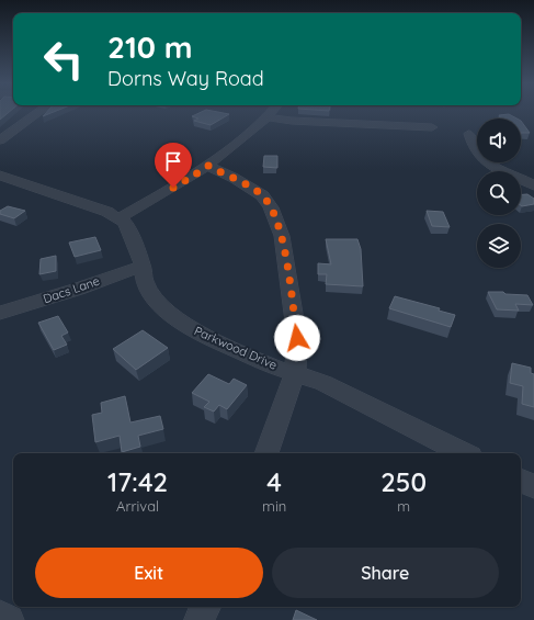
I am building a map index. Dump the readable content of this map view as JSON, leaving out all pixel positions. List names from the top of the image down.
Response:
{
  "streets": {
    "street": ["Dacs Lane", "Parkwood Drive"]
  },
  "crossings": [
    ["Dacs Lane", "Parkwood Drive"]
  ],
  "page": {
    "turn": ["210 m", "Dorns Way Road"],
    "eta": [
      "17:42",
      "Arrival",
      "4",
      "min",
      "250",
      "m"
    ],
    "buttons": ["Exit", "Share"]
  }
}
